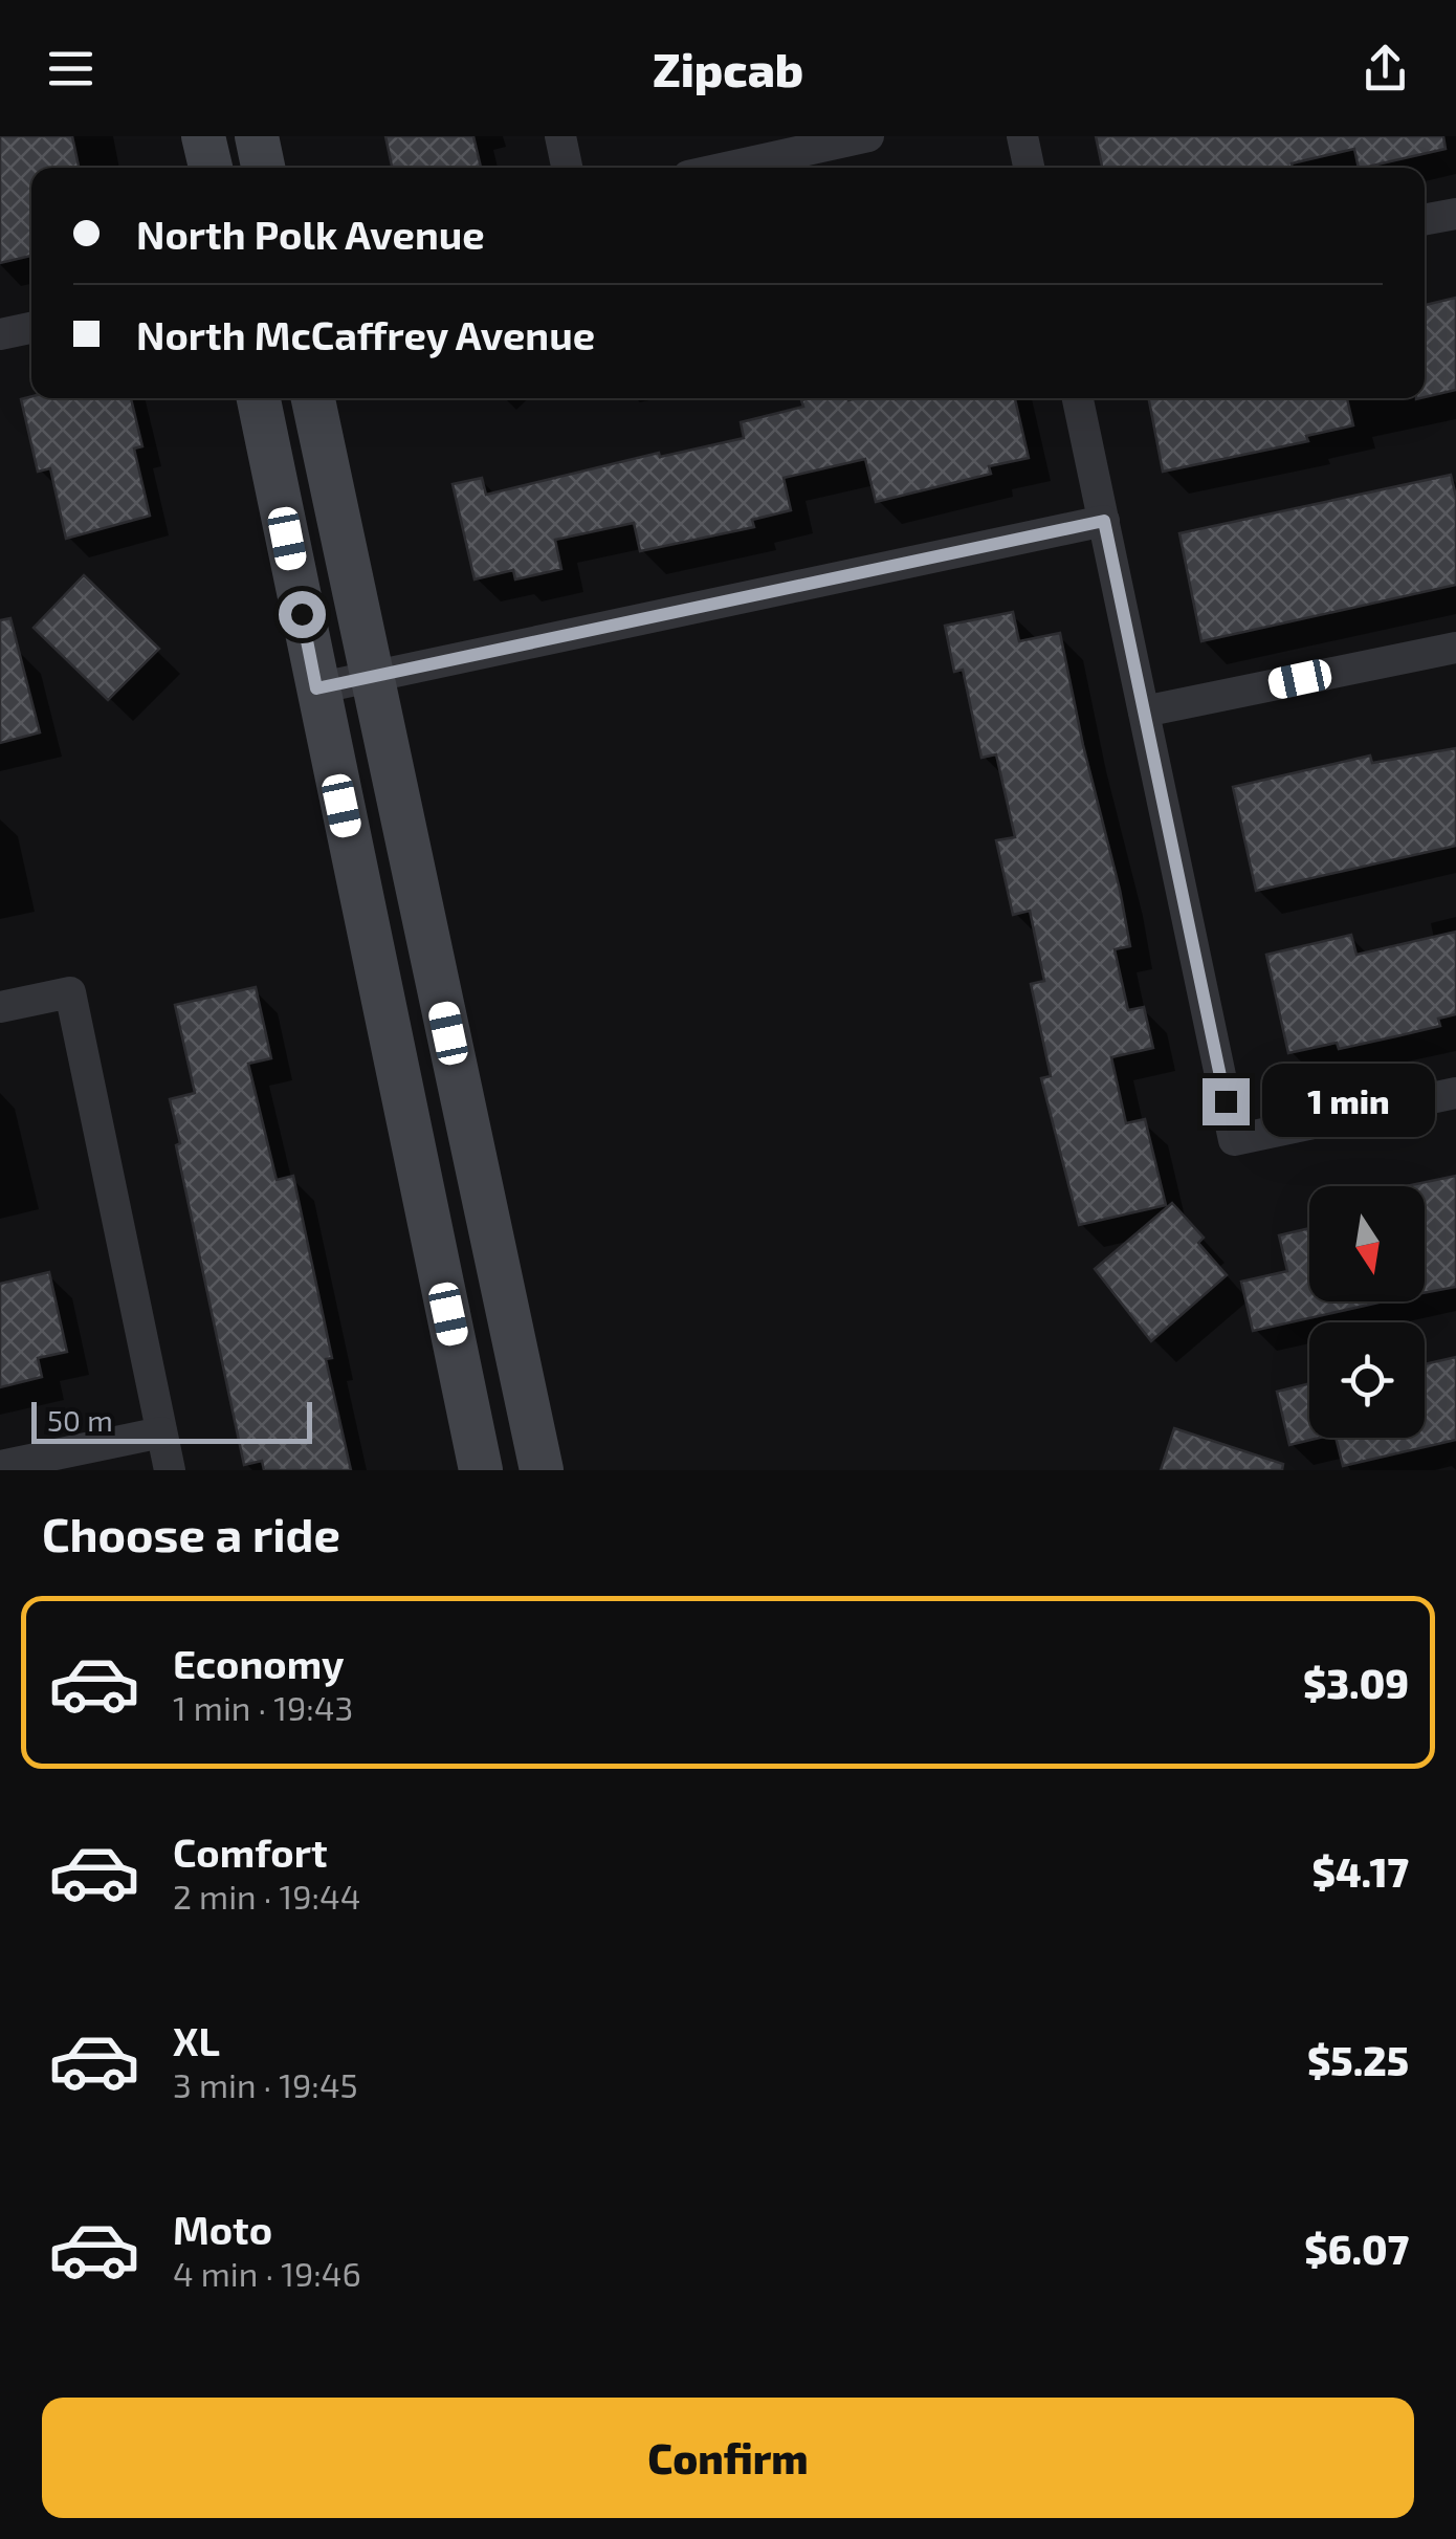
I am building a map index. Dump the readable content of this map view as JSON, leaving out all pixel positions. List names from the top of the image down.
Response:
{
  "scale_bar": "50 m",
  "north": "bottom",
  "page": {
    "header": "Zipcab",
    "banner": ["North Polk Avenue", "North McCaffrey Avenue"],
    "bubble": "1 min",
    "scale": "50 m",
    "heading": "Choose a ride",
    "list": [
      {
        "name": "Economy",
        "note": "1 min · 19:43",
        "value": "$3.09"
      },
      {
        "name": "Comfort",
        "note": "2 min · 19:44",
        "value": "$4.17"
      },
      {
        "name": "XL",
        "note": "3 min · 19:45",
        "value": "$5.25"
      },
      {
        "name": "Moto",
        "note": "4 min · 19:46",
        "value": "$6.07"
      }
    ],
    "buttons": "Confirm"
  }
}
